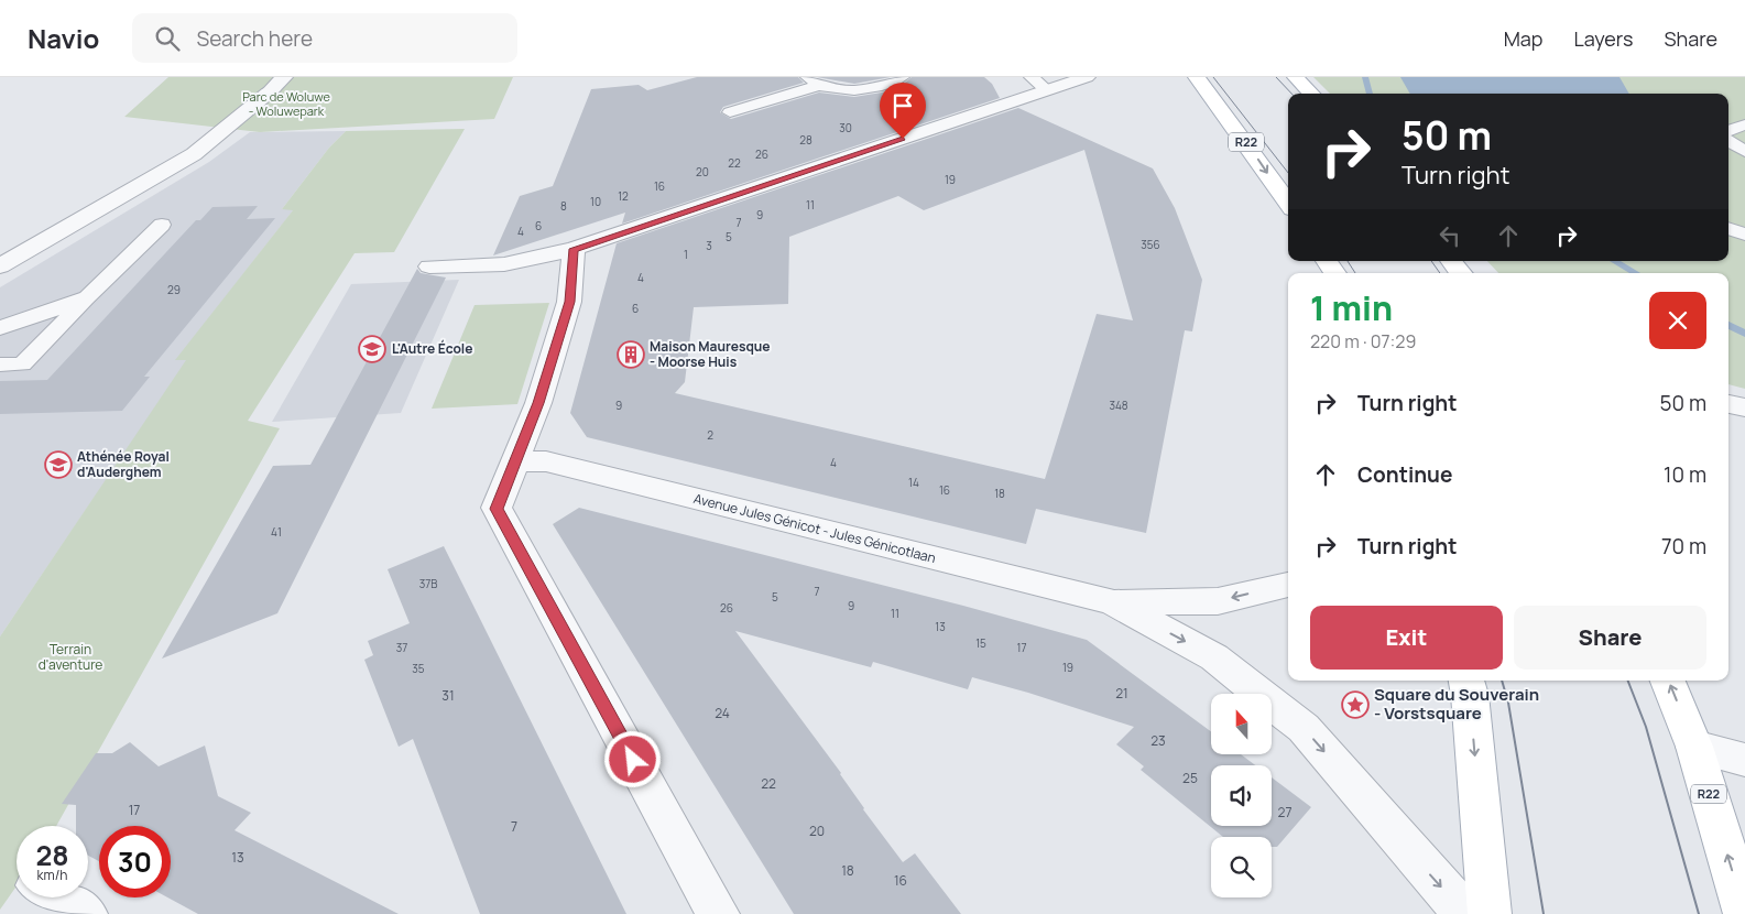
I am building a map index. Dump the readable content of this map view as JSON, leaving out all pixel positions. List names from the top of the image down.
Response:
{
  "streets": {
    "main road": ["R22"],
    "street": ["Avenue Jules Génicot - Jules Génicotlaan"]
  },
  "parks": ["Parc de Woluwe - Woluwepark", "Terrain d'aventure"],
  "places": {
    "school or university": ["L'Autre École", "Athénée Royal d'Auderghem"],
    "building": ["Maison Mauresque - Moorse Huis"],
    "place": ["Square du Souverain - Vorstsquare"]
  },
  "house_numbers": [
    "30",
    "28",
    "26",
    "22",
    "20",
    "19",
    "16",
    "12",
    "10",
    "11",
    "8",
    "9",
    "7",
    "6",
    "4",
    "5",
    "356",
    "3",
    "1",
    "4",
    "29",
    "6",
    "9",
    "348",
    "2",
    "4",
    "14",
    "16",
    "18",
    "41",
    "37B",
    "7",
    "5",
    "9",
    "26",
    "11",
    "13",
    "15",
    "37",
    "17",
    "19",
    "35",
    "21",
    "31",
    "24",
    "23",
    "25",
    "22",
    "17",
    "27",
    "7",
    "20",
    "13",
    "18",
    "16"
  ],
  "north": "top",
  "page": {
    "header": "Navio",
    "search": "Search here",
    "nav": ["Map", "Layers", "Share"],
    "turn": ["50 m", "Turn right"],
    "heading": ["1 min", "220 m · 07:29"],
    "list": [
      {
        "name": "Turn right",
        "value": "50 m"
      },
      {
        "name": "Continue",
        "value": "10 m"
      },
      {
        "name": "Turn right",
        "value": "70 m"
      }
    ],
    "buttons": ["Exit", "Share"],
    "speed": "28 km/h",
    "limit": "30"
  }
}
